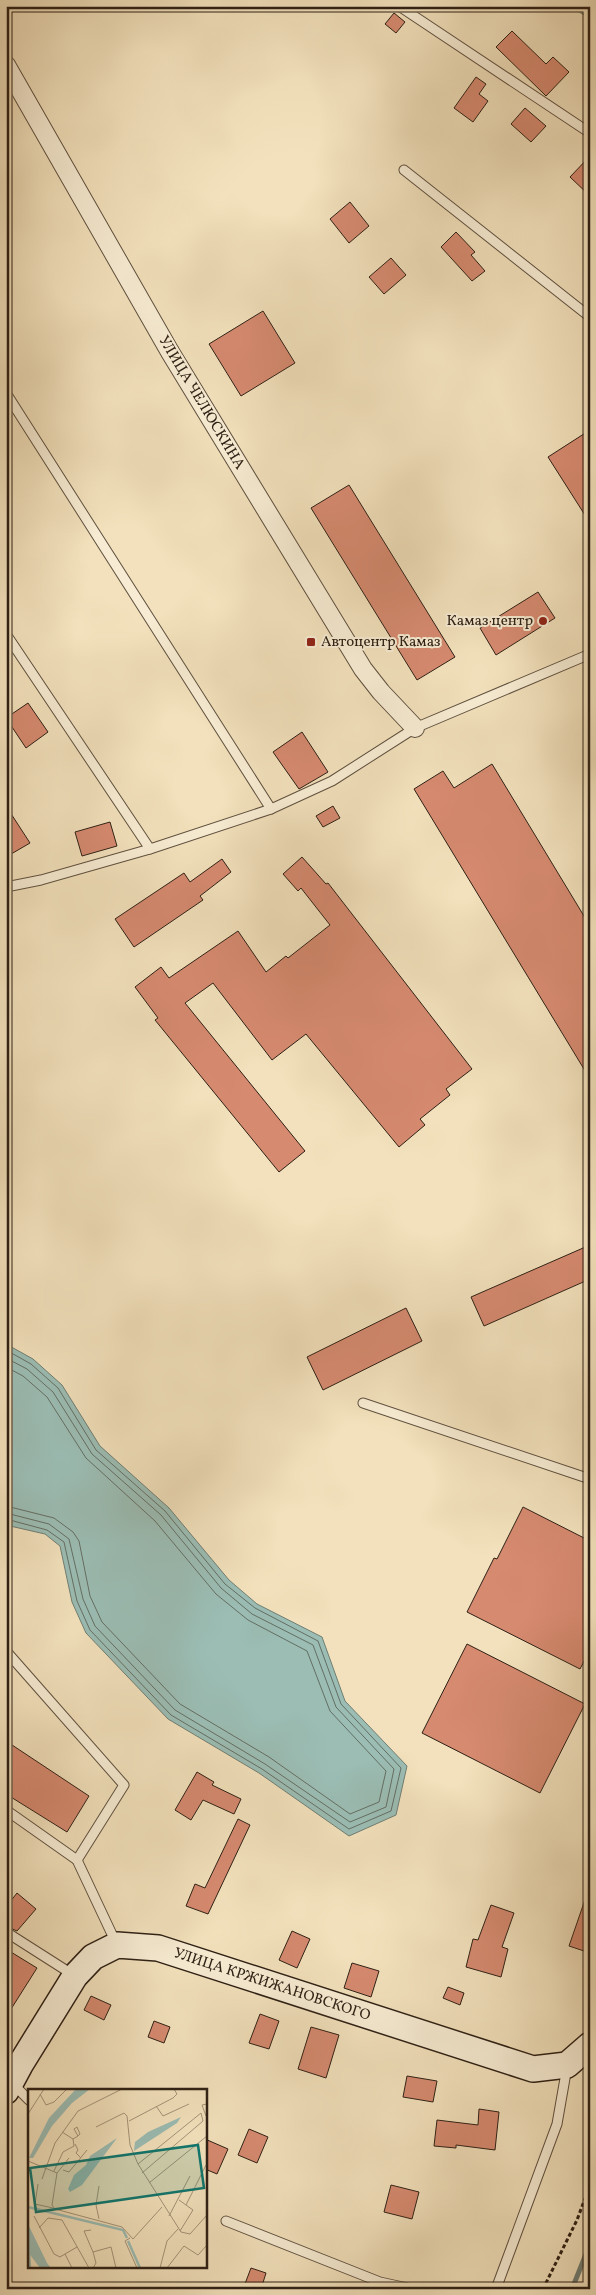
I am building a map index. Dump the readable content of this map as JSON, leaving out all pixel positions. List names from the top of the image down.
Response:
{
  "streets": {
    "street": ["УЛИЦА ЧЕЛЮСКИНА", "УЛИЦА КРЖИЖАНОВСКОГО"]
  },
  "places": {
    "other": ["Камаз центр"],
    "transit": ["Автоцентр Камаз"]
  }
}
